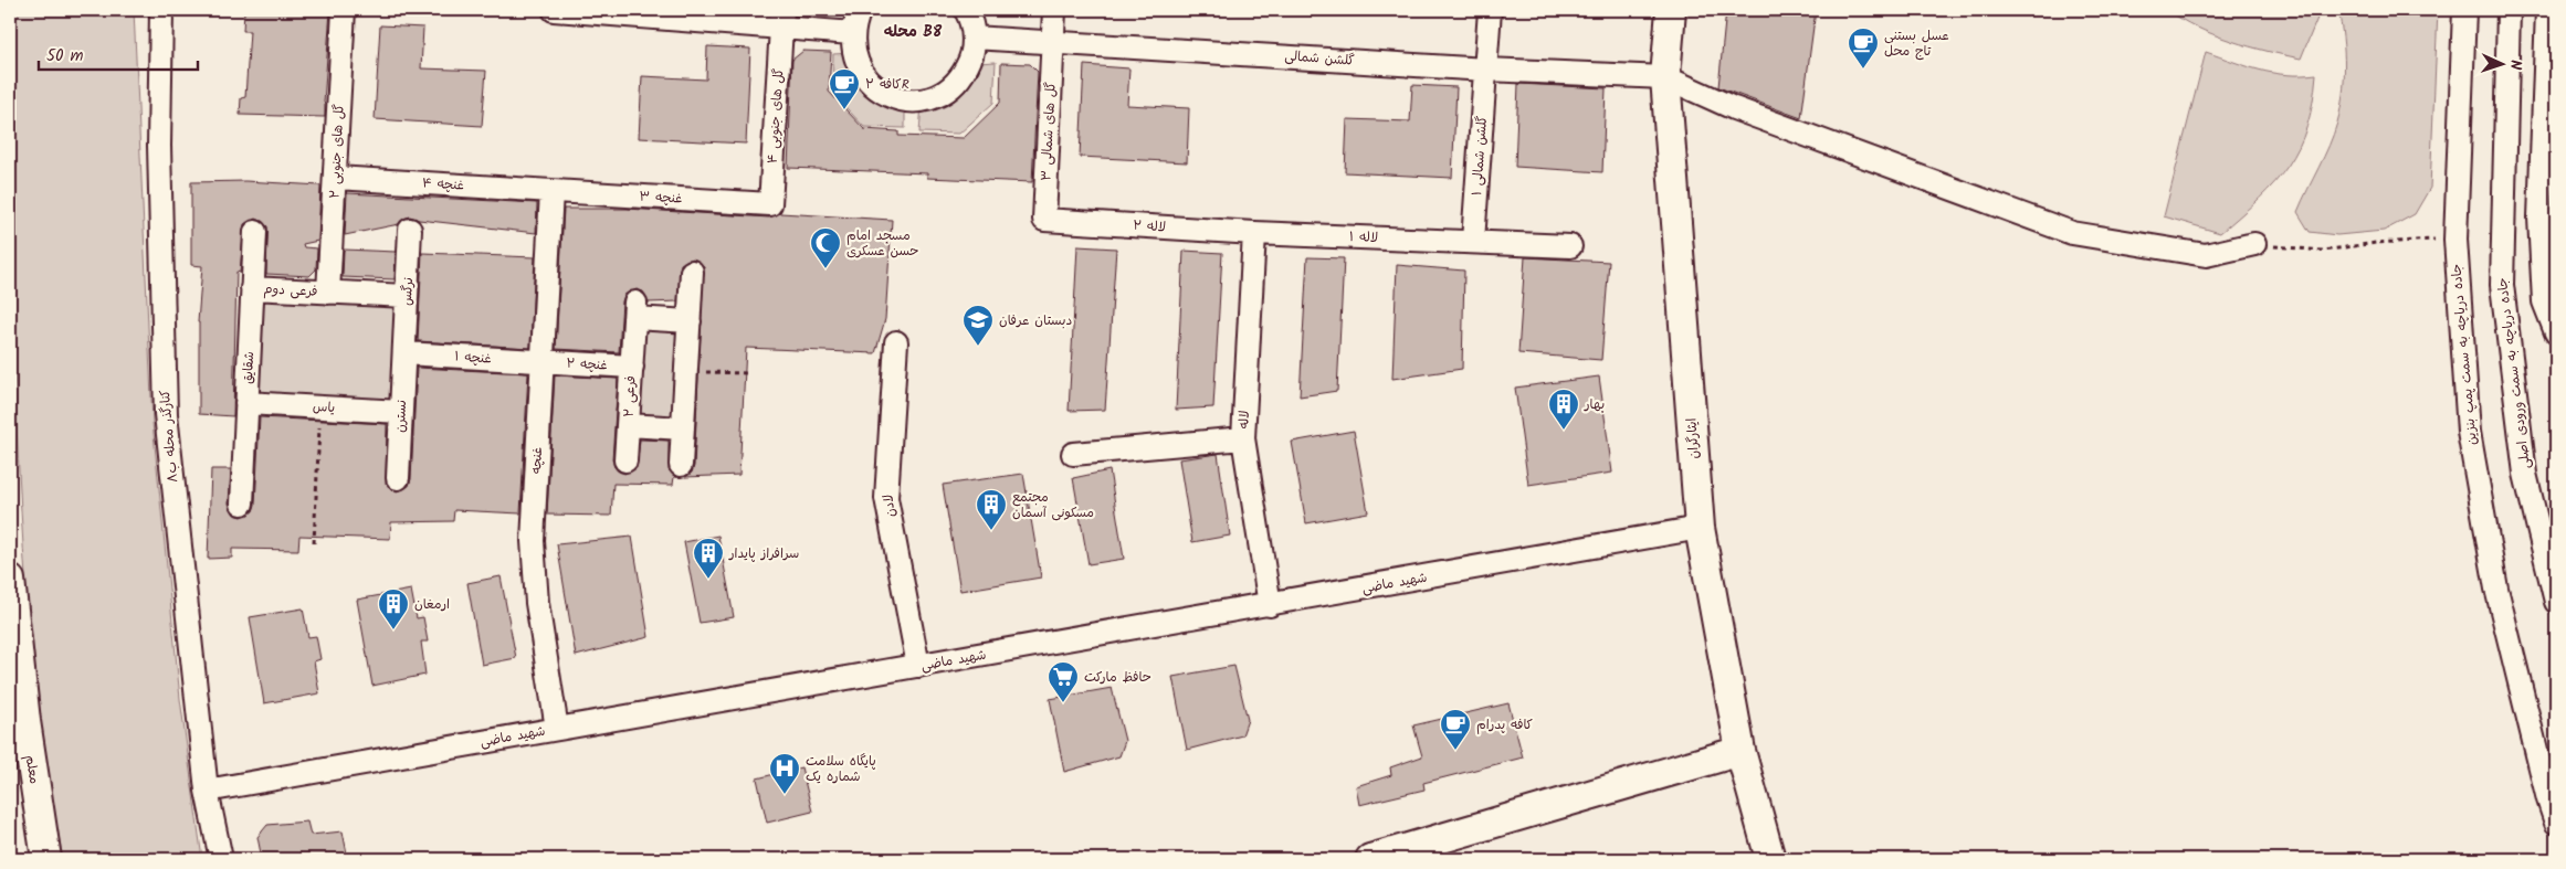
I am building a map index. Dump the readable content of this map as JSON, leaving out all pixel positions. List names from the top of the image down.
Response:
{
  "streets": {
    "main road": ["ایثارگران", "معلم"],
    "street": [
      "گلشن شمالی",
      "گل های جنوبی ۴",
      "گل های شمالی ۳",
      "گل های جنوبی ۲",
      "گلشن شمالی ۱",
      "غنچه ۴",
      "غنچه ۳",
      "لاله ۲",
      "لاله ۱",
      "فرعی دوم",
      "نرگس",
      "جاده دریاچه به سمت پمپ بنزین",
      "غنچه ۱",
      "غنچه ۲",
      "شقایق",
      "جاده دریاچه به سمت ورودی اصلی",
      "فرعی ۲",
      "یاس",
      "نسترن",
      "لاله",
      "کنارگذر محله ب۸",
      "غنچه",
      "لادن",
      "شهید ماضی"
    ]
  },
  "crossings": [
    ["گلشن شمالی", "گل های شمالی ۳"],
    ["گلشن شمالی", "گلشن شمالی ۱"],
    ["گلشن شمالی", "ایثارگران"],
    ["گل های جنوبی ۴", "غنچه ۳"],
    ["گل های شمالی ۳", "لاله ۲"],
    ["گل های جنوبی ۲", "غنچه ۴"],
    ["گل های جنوبی ۲", "فرعی دوم"],
    ["گلشن شمالی ۱", "لاله ۱"],
    ["غنچه ۴", "غنچه ۳"],
    ["غنچه ۴", "غنچه"],
    ["غنچه ۳", "غنچه"],
    ["لاله ۲", "لاله ۱"],
    ["لاله ۲", "لاله"],
    ["لاله ۱", "لاله"],
    ["فرعی دوم", "نرگس"],
    ["فرعی دوم", "شقایق"],
    ["نرگس", "غنچه ۱"],
    ["نرگس", "نسترن"],
    ["غنچه ۱", "غنچه ۲"],
    ["غنچه ۱", "نسترن"],
    ["غنچه ۱", "غنچه"],
    ["غنچه ۲", "فرعی ۲"],
    ["غنچه ۲", "غنچه"],
    ["شقایق", "یاس"],
    ["یاس", "نسترن"],
    ["لاله", "شهید ماضی"],
    ["کنارگذر محله ب۸", "شهید ماضی"],
    ["ایثارگران", "شهید ماضی"],
    ["غنچه", "شهید ماضی"],
    ["لادن", "شهید ماضی"]
  ],
  "districts": ["محله B8"],
  "places": {
    "cafe": ["عسل بستنی تاج محل", "کافه ۲R", "کافه پدرام"],
    "mosque": ["مسجد امام حسن عسکری"],
    "school or university": ["دبستان عرفان"],
    "building": [
      "بهار",
      "مجتمع مسکونی آسمان",
      "سرافراز پایدار",
      "ارمغان"
    ],
    "supermarket": ["حافظ مارکت"],
    "hospital": ["پایگاه سلامت شماره یک"]
  },
  "scale_bar": "50 m",
  "north": "right"
}
